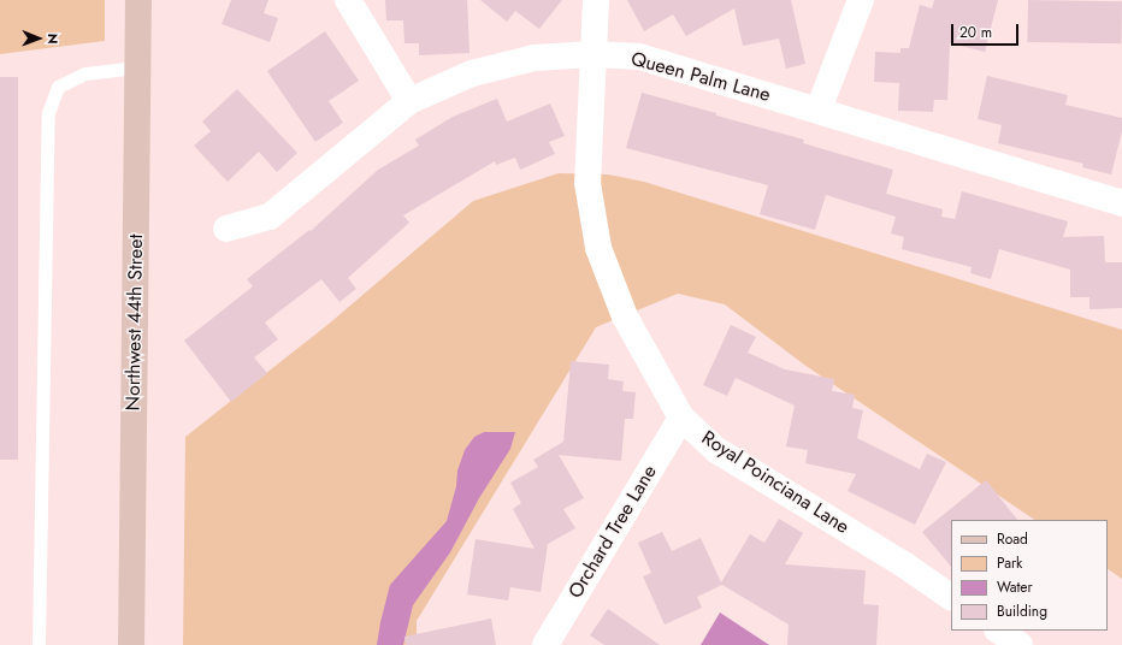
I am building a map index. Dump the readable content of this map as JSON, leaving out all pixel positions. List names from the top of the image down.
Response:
{
  "streets": {
    "street": [
      "Queen Palm Lane",
      "Northwest 44th Street",
      "Royal Poinciana Lane",
      "Orchard Tree Lane"
    ]
  },
  "crossings": [
    ["Queen Palm Lane", "Royal Poinciana Lane"],
    ["Royal Poinciana Lane", "Orchard Tree Lane"]
  ],
  "legend": [
    "Road",
    "Park",
    "Water",
    "Building"
  ],
  "scale_bar": "20 m",
  "north": "right"
}
